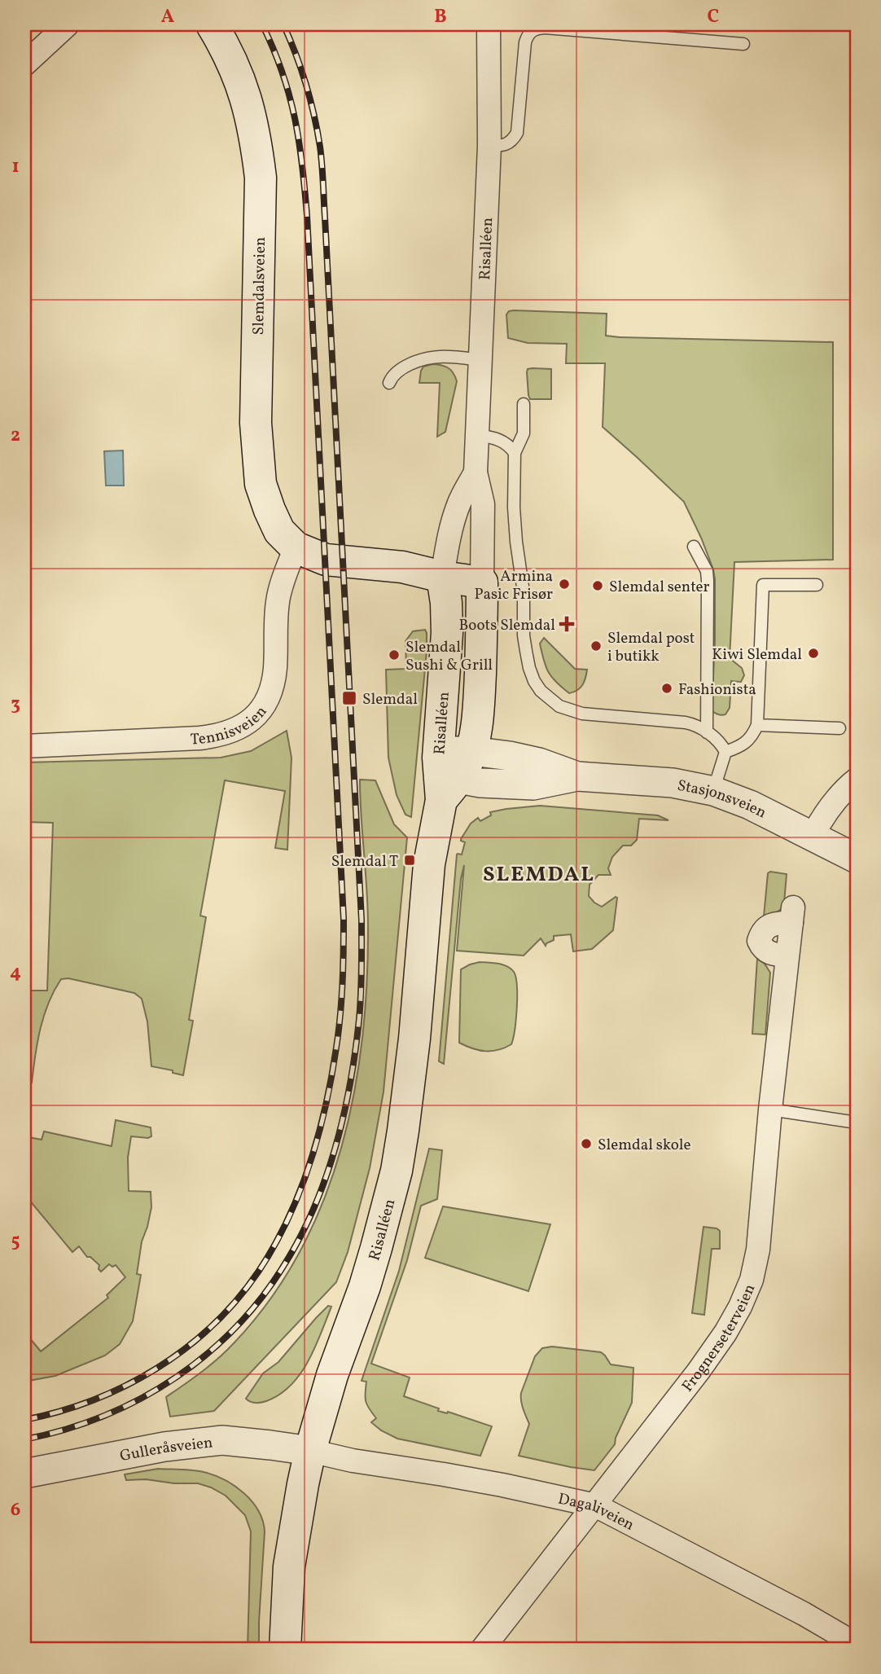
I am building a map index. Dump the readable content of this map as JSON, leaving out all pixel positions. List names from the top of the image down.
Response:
{
  "streets": {
    "main road": ["Risalléen", "Slemdalsveien"],
    "street": [
      "Tennisveien",
      "Stasjonsveien",
      "Frognerseterveien",
      "Gulleråsveien",
      "Dagaliveien"
    ]
  },
  "crossings": [
    ["Risalléen", "Stasjonsveien"],
    ["Risalléen", "Gulleråsveien"],
    ["Risalléen", "Dagaliveien"],
    ["Slemdalsveien", "Tennisveien"],
    ["Frognerseterveien", "Dagaliveien"],
    ["Gulleråsveien", "Dagaliveien"]
  ],
  "districts": ["SLEMDAL"],
  "places": {
    "other": [
      "Armina Pasic Frisør",
      "Slemdal senter",
      "Slemdal post i butikk",
      "Kiwi Slemdal",
      "Slemdal Sushi & Grill",
      "Fashionista",
      "Slemdal skole"
    ],
    "health": ["Boots Slemdal"],
    "transit": ["Slemdal", "Slemdal T"]
  },
  "grid": {
    "columns": ["A", "B", "C"],
    "rows": [
      "1",
      "2",
      "3",
      "4",
      "5",
      "6"
    ]
  }
}
